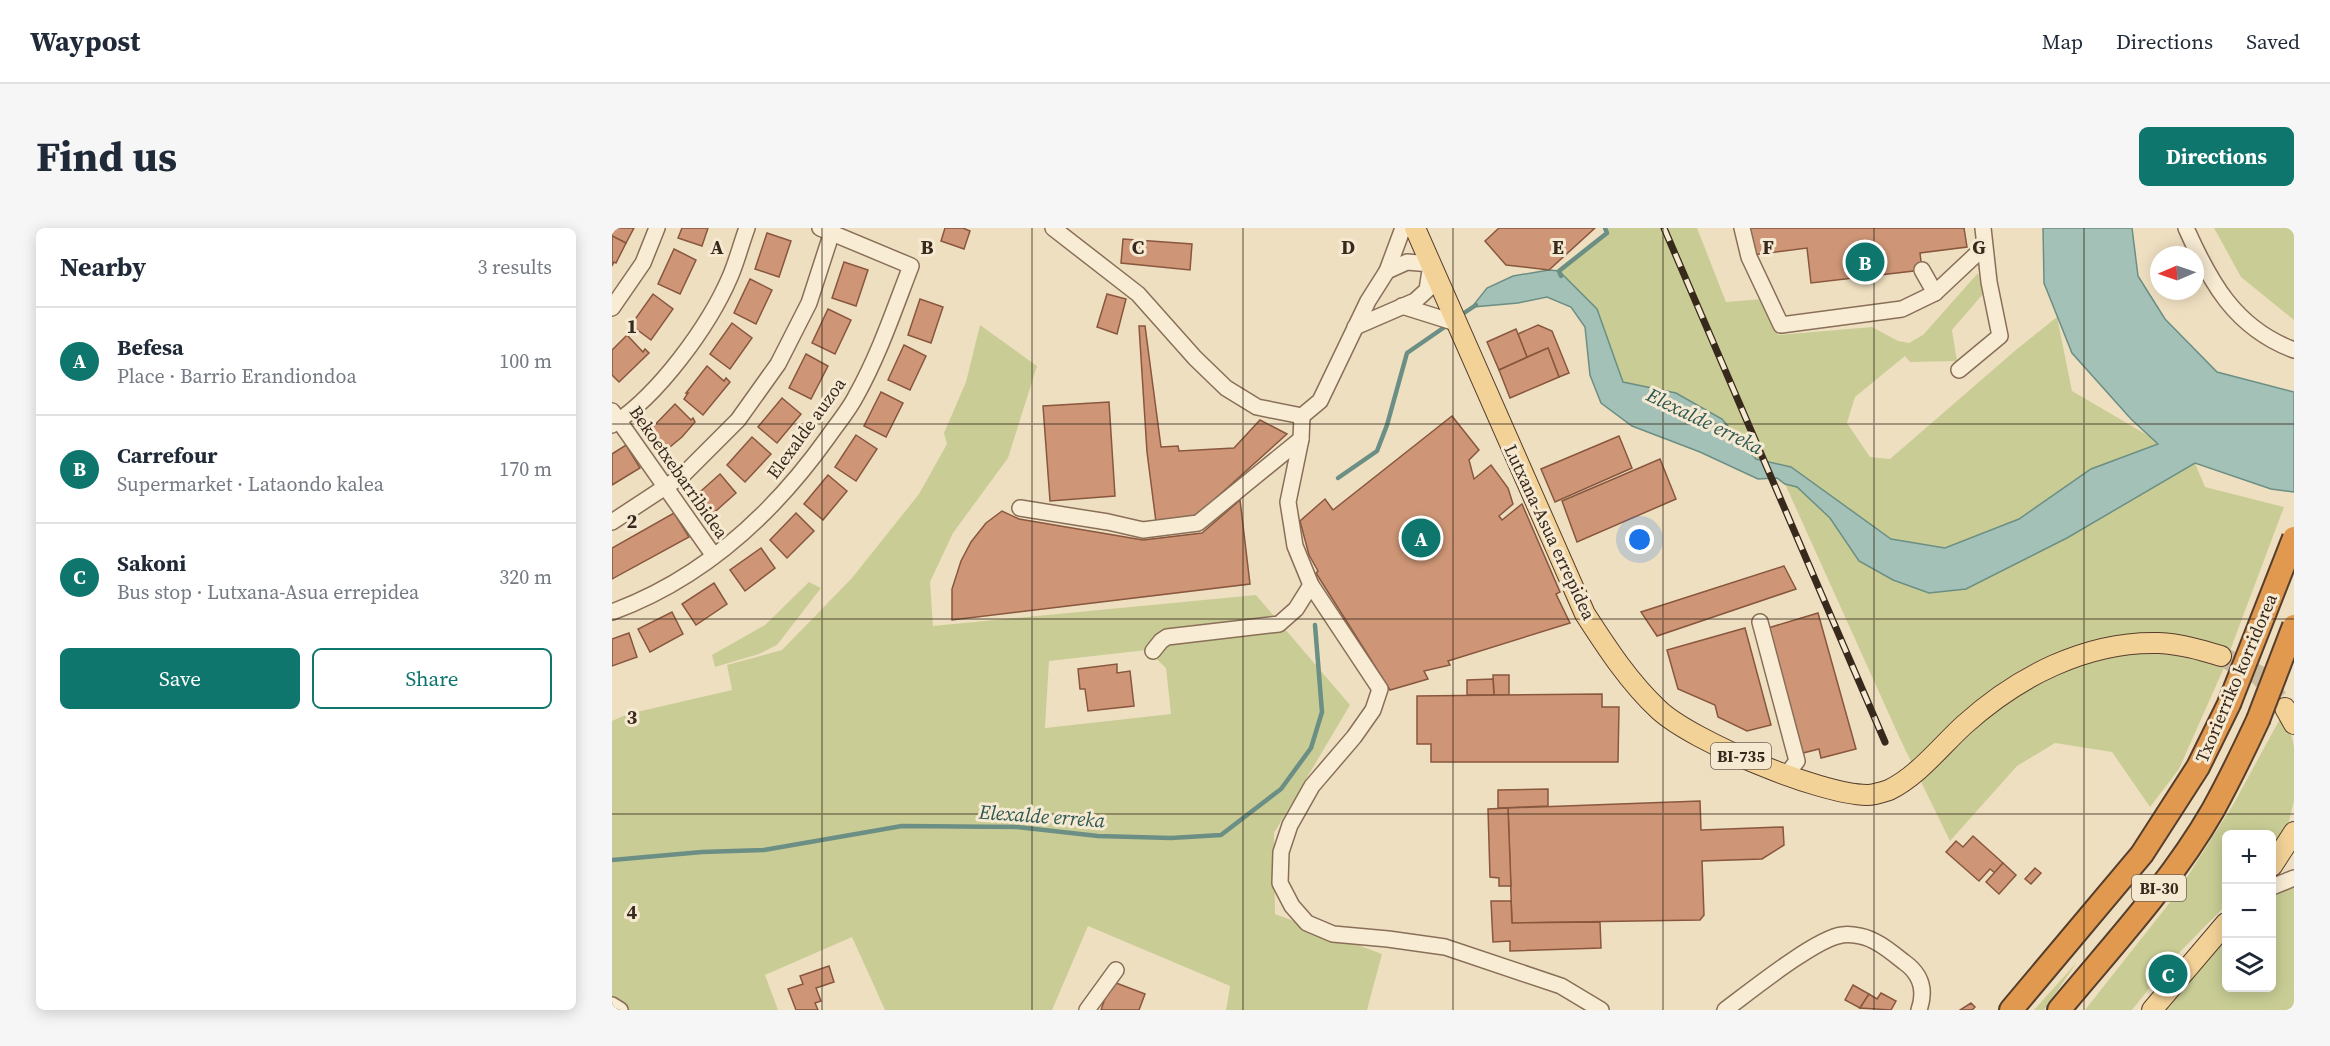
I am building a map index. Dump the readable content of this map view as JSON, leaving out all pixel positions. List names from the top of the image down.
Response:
{
  "streets": {
    "highway": ["Txorierriko korridorea", "BI-30"],
    "main road": ["Lutxana-Asua errepidea", "BI-735"],
    "street": ["Elexalde auzoa", "Bekoetxebarribidea"]
  },
  "crossings": [
    ["Elexalde auzoa", "Bekoetxebarribidea"],
    ["Lutxana-Asua errepidea", "BI-735"]
  ],
  "water": ["Elexalde erreka"],
  "north": "left",
  "page": {
    "header": "Waypost",
    "nav": ["Map", "Directions", "Saved"],
    "title": "Find us",
    "buttons": [
      "Directions",
      ["Save", "Share"]
    ],
    "heading": ["Nearby", "3 results"],
    "pins": ["B", "A", "C"],
    "list": [
      {
        "mark": "A",
        "name": "Befesa",
        "note": "Place · Barrio Erandiondoa",
        "value": "100 m"
      },
      {
        "mark": "B",
        "name": "Carrefour",
        "note": "Supermarket · Lataondo kalea",
        "value": "170 m"
      },
      {
        "mark": "C",
        "name": "Sakoni",
        "note": "Bus stop · Lutxana-Asua errepidea",
        "value": "320 m"
      }
    ],
    "map_buttons": ["+", "−"]
  },
  "grid": {
    "columns": [
      "A",
      "B",
      "C",
      "D",
      "E",
      "F",
      "G"
    ],
    "rows": [
      "1",
      "2",
      "3",
      "4"
    ]
  }
}
